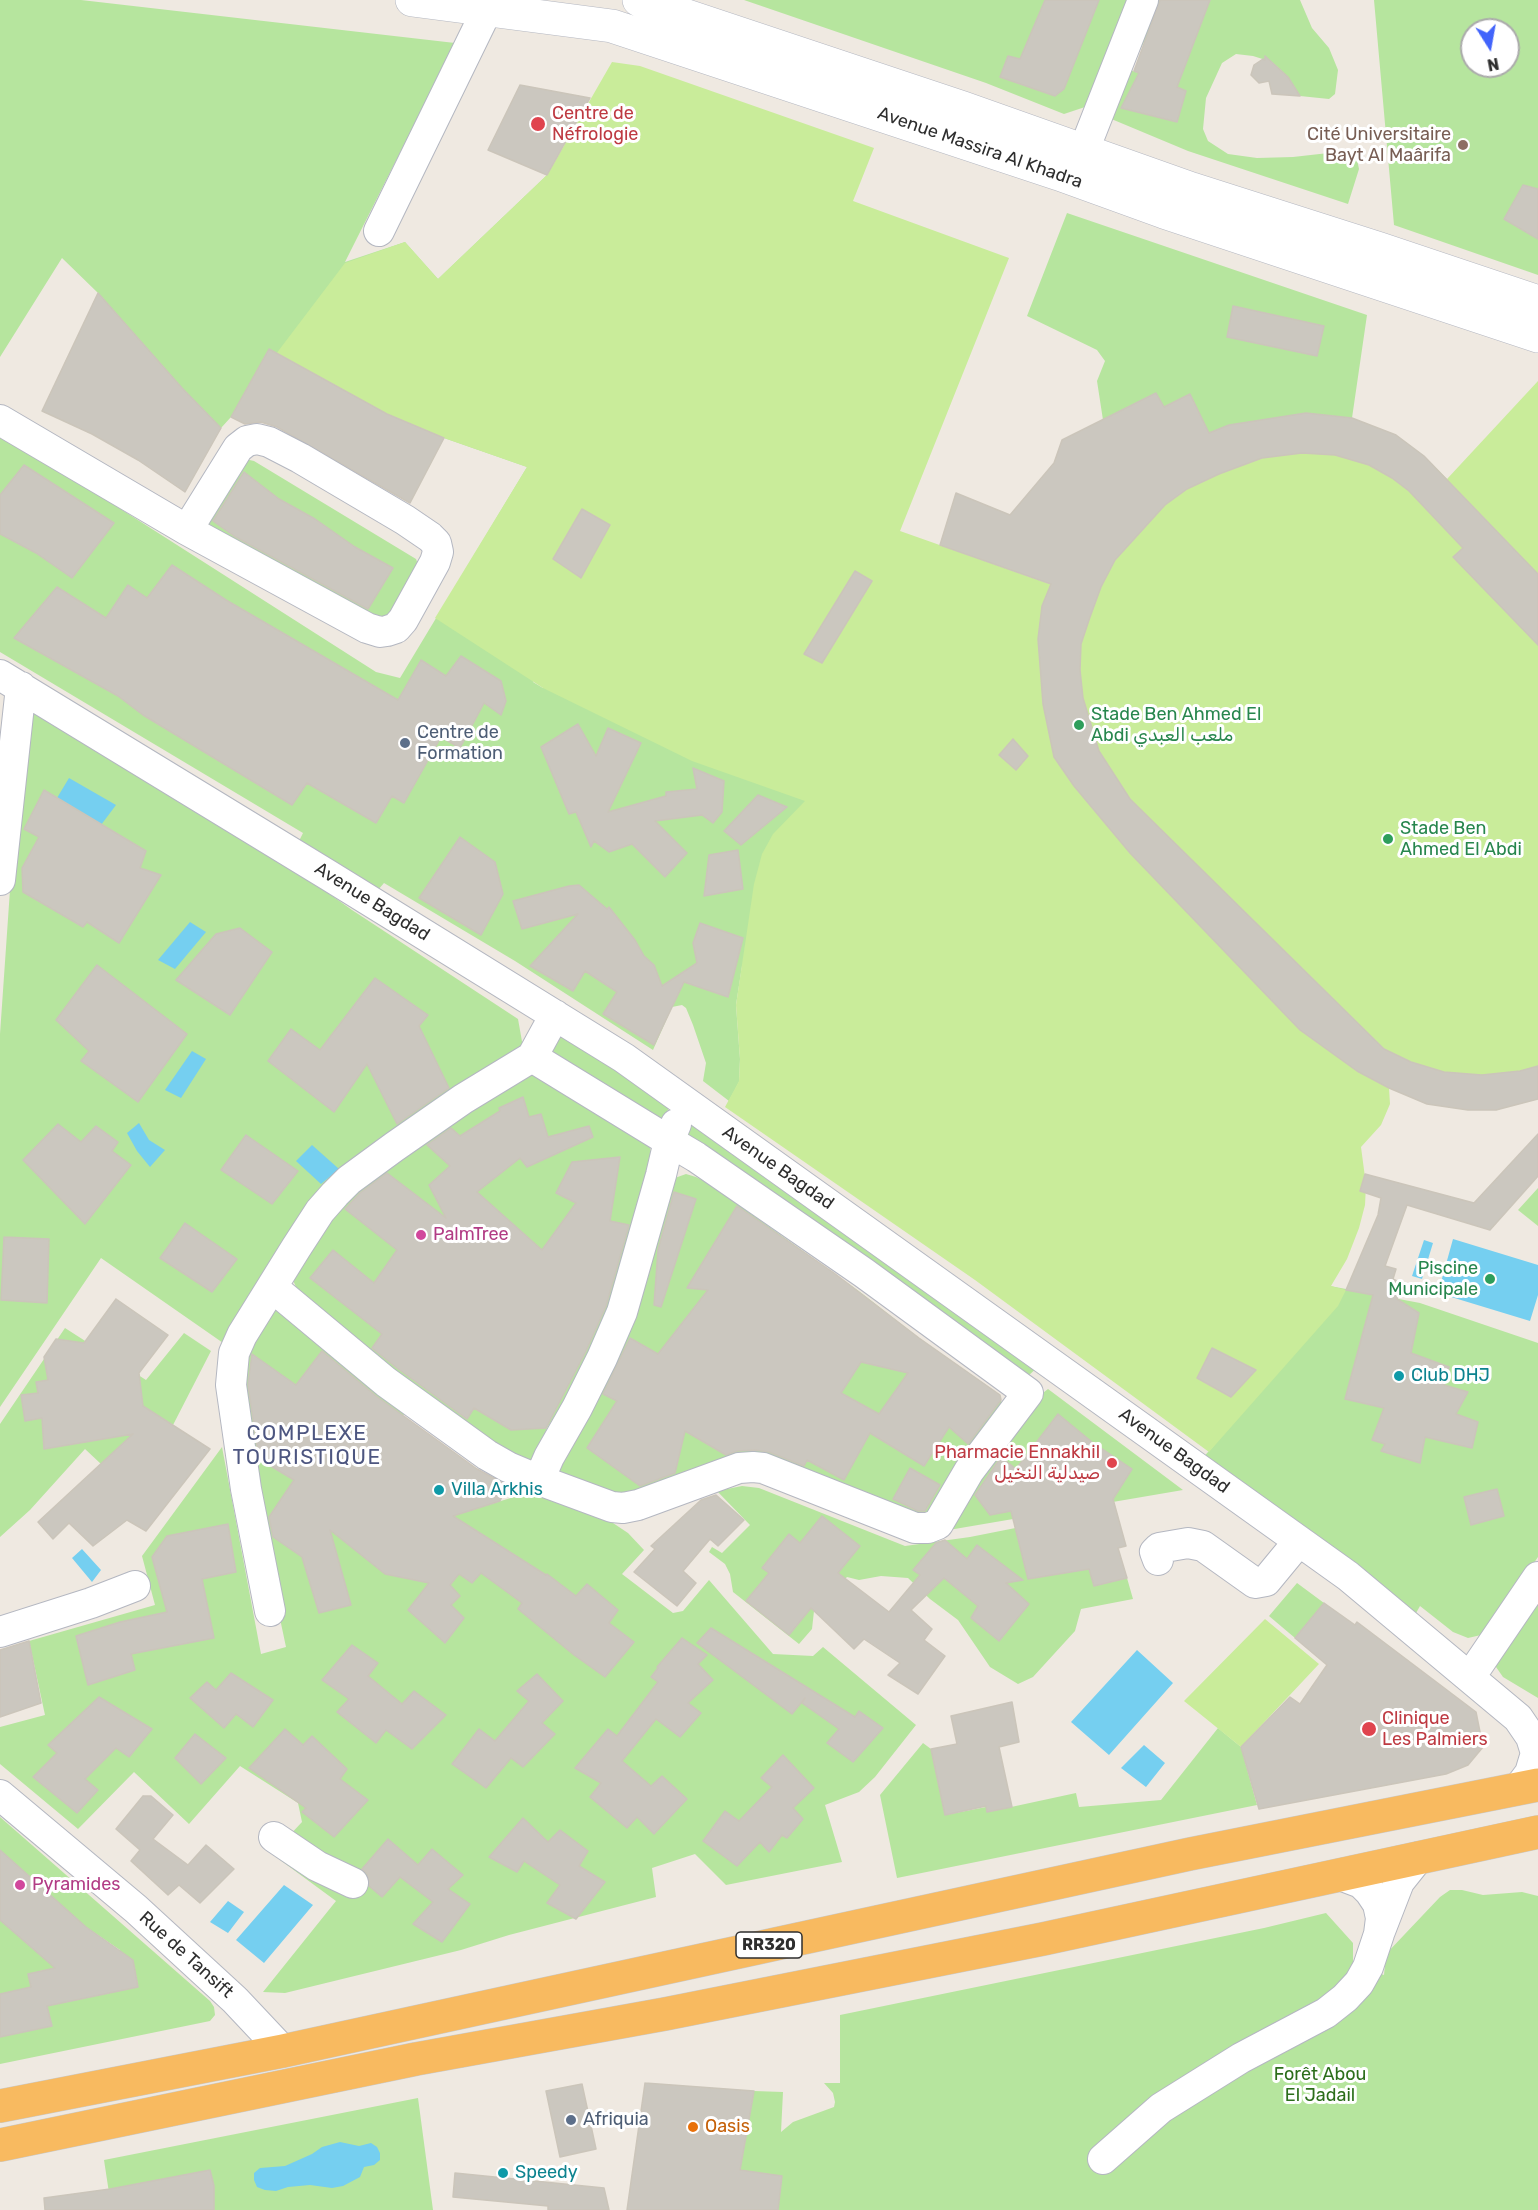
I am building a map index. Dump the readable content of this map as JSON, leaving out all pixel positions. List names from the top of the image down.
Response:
{
  "streets": {
    "highway": ["RR320"],
    "street": ["Avenue Massira Al Khadra", "Avenue Bagdad", "Rue de Tansift"]
  },
  "crossings": [
    ["Avenue Bagdad", "RR320"],
    ["RR320", "Rue de Tansift"]
  ],
  "districts": ["COMPLEXE TOURISTIQUE"],
  "parks": ["Forêt Abou El Jadail"],
  "places": [
    "Centre de Néfrologie",
    "Cité Universitaire Bayt Al Maârifa",
    "Stade Ben Ahmed El Abdi ملعب العبدي",
    "Centre de Formation",
    "Stade Ben Ahmed El Abdi",
    "PalmTree",
    "Piscine Municipale",
    "Club DHJ",
    "Pharmacie Ennakhil صيدلية النخيل",
    "Villa Arkhis",
    "Clinique Les Palmiers",
    "Pyramides",
    "Afriquia",
    "Oasis",
    "Speedy"
  ],
  "north": "bottom"
}
